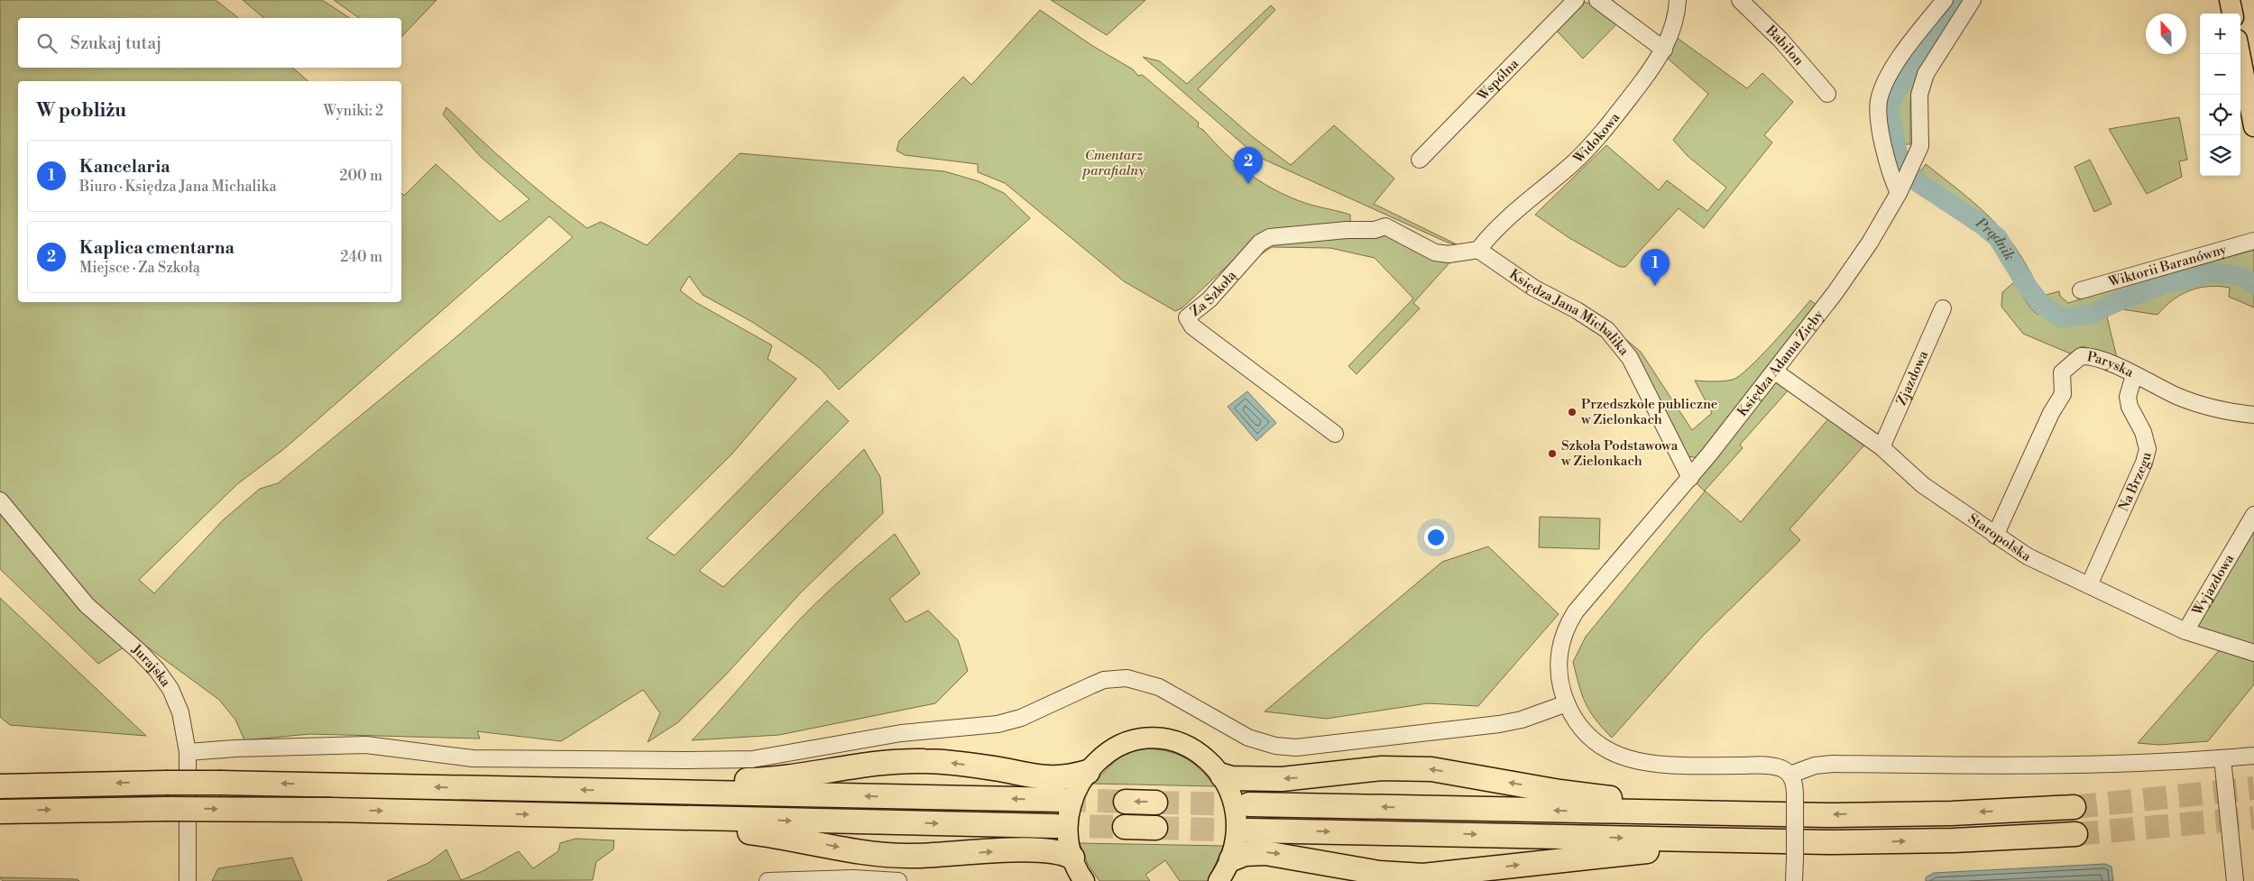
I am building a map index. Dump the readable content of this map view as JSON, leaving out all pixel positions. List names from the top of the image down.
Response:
{
  "streets": {
    "street": [
      "Babilon",
      "Wspólna",
      "Widokowa",
      "Wiktorii Baranówny",
      "Za Szkołą",
      "Księdza Jana Michalika",
      "Księdza Adama Zięby",
      "Paryska",
      "Zjazdowa",
      "Na Brzegu",
      "Staropolska",
      "Wyjazdowa",
      "Jurajska"
    ]
  },
  "crossings": [
    ["Widokowa", "Za Szkołą"],
    ["Widokowa", "Księdza Jana Michalika"],
    ["Za Szkołą", "Księdza Jana Michalika"],
    ["Księdza Jana Michalika", "Księdza Adama Zięby"],
    ["Księdza Adama Zięby", "Staropolska"],
    ["Paryska", "Na Brzegu"],
    ["Paryska", "Staropolska"],
    ["Zjazdowa", "Staropolska"],
    ["Na Brzegu", "Staropolska"],
    ["Staropolska", "Wyjazdowa"]
  ],
  "water": ["Prądnik"],
  "parks": ["Cmentarz parafialny"],
  "places": ["Przedszkole publiczne w Zielonkach", "Szkoła Podstawowa w Zielonkach"],
  "north": "top",
  "page": {
    "map_buttons": ["+", "−"],
    "search": "Szukaj tutaj",
    "heading": ["W pobliżu", "Wyniki: 2"],
    "list": [
      {
        "mark": "1",
        "name": "Kancelaria",
        "note": "Biuro · Księdza Jana Michalika",
        "value": "200 m"
      },
      {
        "mark": "2",
        "name": "Kaplica cmentarna",
        "note": "Miejsce · Za Szkołą",
        "value": "240 m"
      }
    ],
    "pins": ["2", "1"]
  }
}
